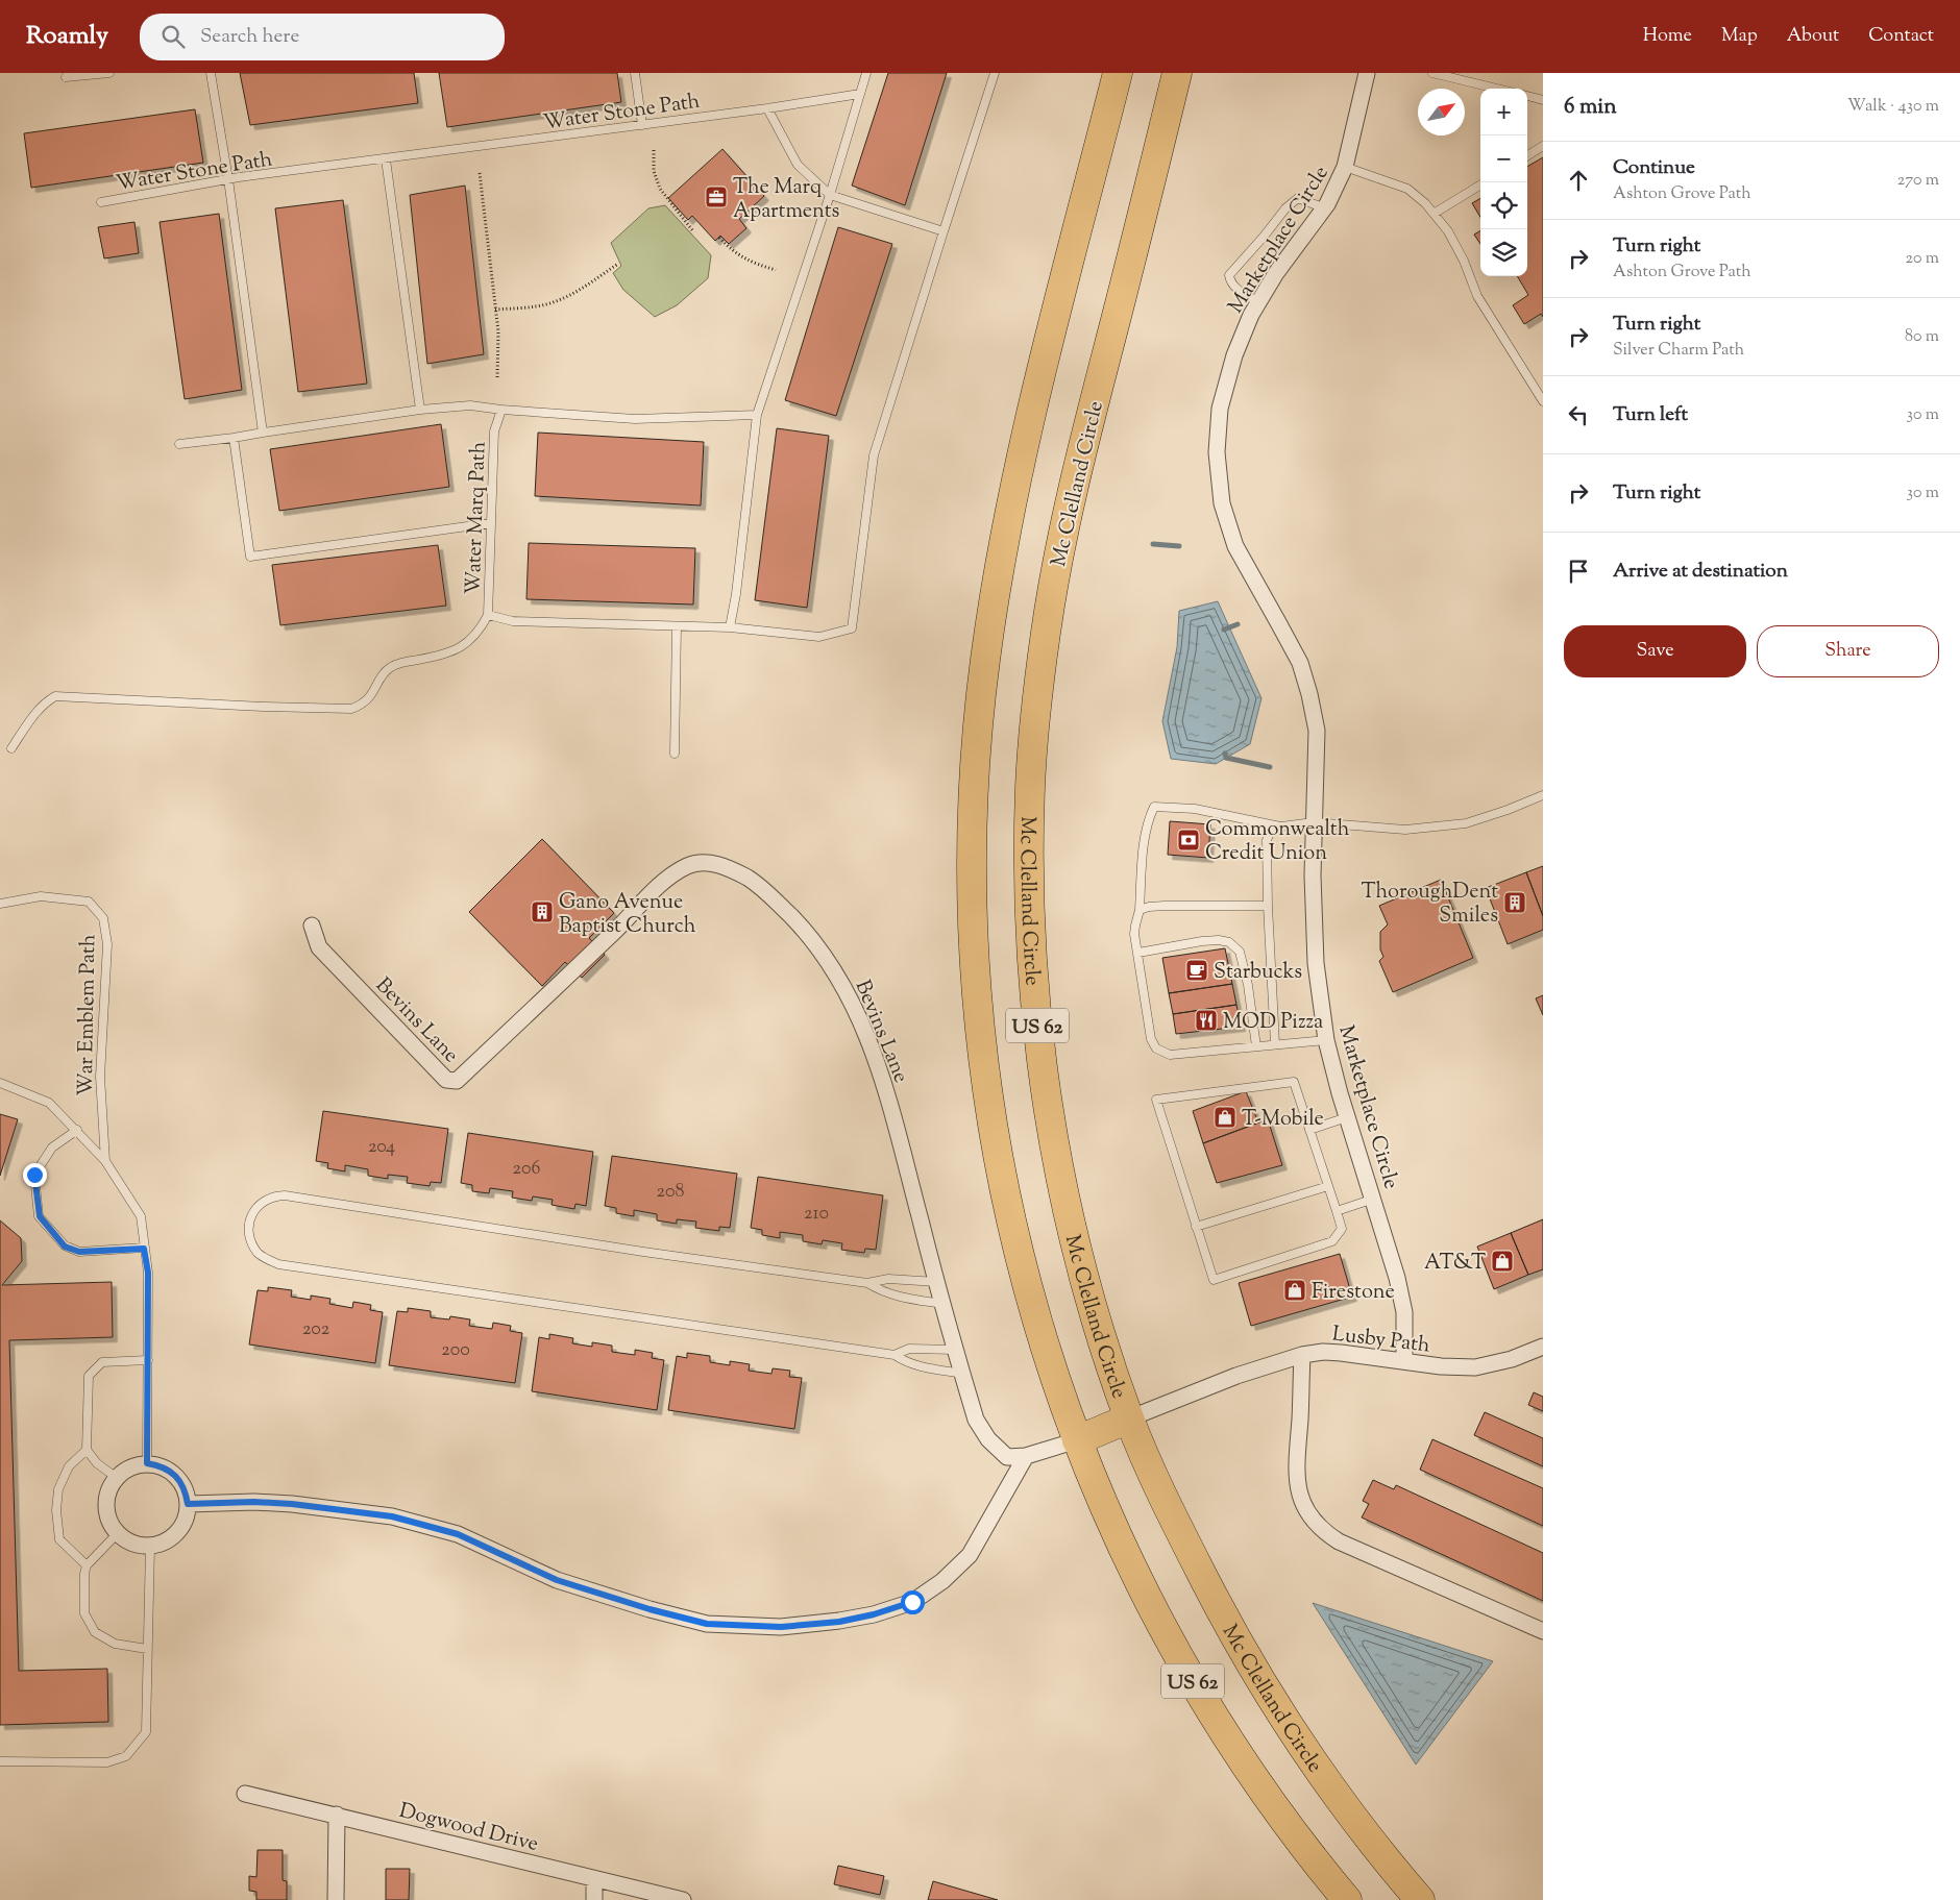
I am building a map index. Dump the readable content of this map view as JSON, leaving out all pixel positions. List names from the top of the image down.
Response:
{
  "streets": {
    "highway": ["Mc Clelland Circle", "US 62"],
    "street": [
      "Marketplace Circle",
      "Bevins Lane",
      "Lusby Path",
      "Dogwood Drive"
    ],
    "lane": ["Water Stone Path", "Water Marq Path", "War Emblem Path"]
  },
  "crossings": [
    ["Marketplace Circle", "Lusby Path"],
    ["Mc Clelland Circle", "Lusby Path"],
    ["Bevins Lane", "US 62"]
  ],
  "places": {
    "office": ["The Marq Apartments"],
    "bank": ["Commonwealth Credit Union"],
    "building": ["ThoroughDent Smiles", "Gano Avenue Baptist Church"],
    "cafe": ["Starbucks"],
    "restaurant": ["MOD Pizza"],
    "shop": ["T-Mobile", "AT&T", "Firestone"]
  },
  "house_numbers": [
    "204",
    "206",
    "208",
    "210",
    "202",
    "200"
  ],
  "north": "top right",
  "page": {
    "header": "Roamly",
    "search": "Search here",
    "nav": [
      "Home",
      "Map",
      "About",
      "Contact"
    ],
    "heading": ["6 min", "Walk · 430 m"],
    "map_buttons": ["+", "−"],
    "list": [
      ["Continue", "Ashton Grove Path", "270 m"],
      ["Turn right", "Ashton Grove Path", "20 m"],
      ["Turn right", "Silver Charm Path", "80 m"],
      ["Turn left", "30 m"],
      ["Turn right", "30 m"],
      "Arrive at destination"
    ],
    "buttons": ["Save", "Share"]
  }
}
